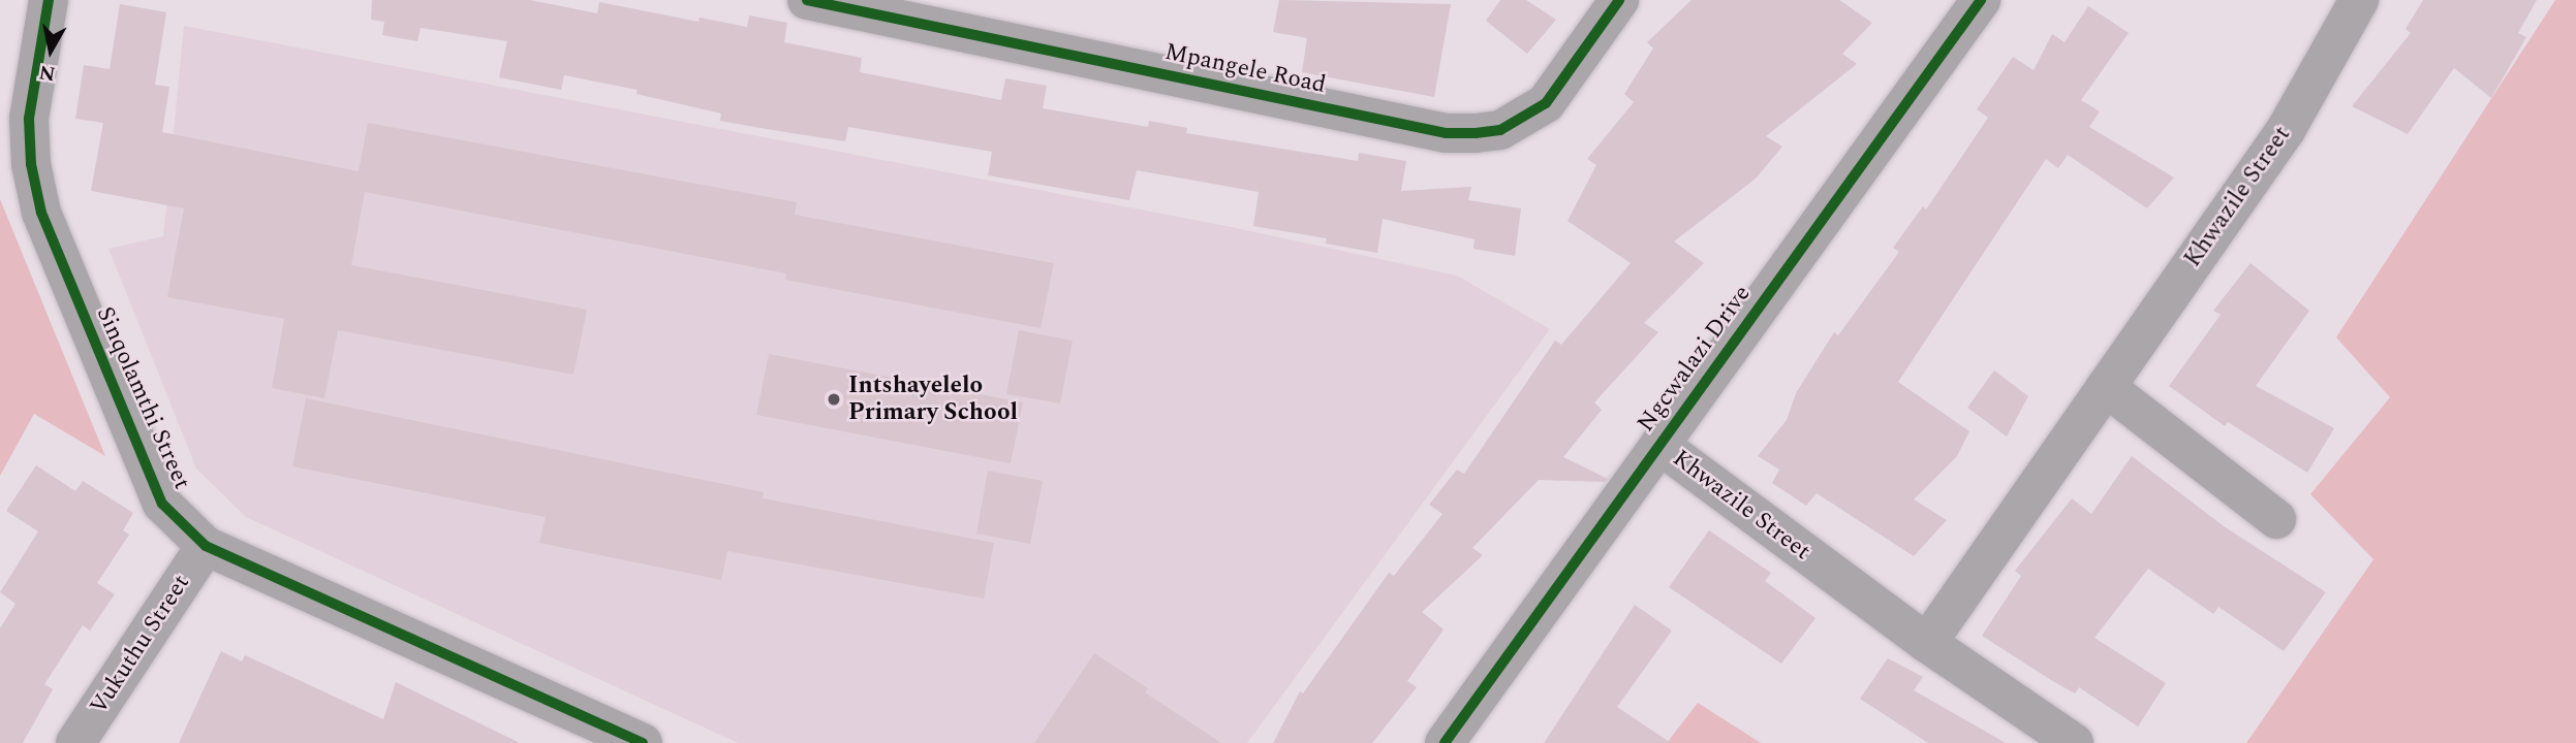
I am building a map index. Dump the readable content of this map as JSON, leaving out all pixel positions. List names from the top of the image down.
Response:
{
  "streets": {
    "street": [
      "Mpangele Road",
      "Khwazile Street",
      "Ngcwalazi Drive",
      "Sinqolamthi Street",
      "Vukuthu Street"
    ]
  },
  "crossings": [
    ["Khwazile Street", "Ngcwalazi Drive"],
    ["Sinqolamthi Street", "Vukuthu Street"]
  ],
  "places": ["Intshayelelo Primary School"],
  "north": "bottom"
}
